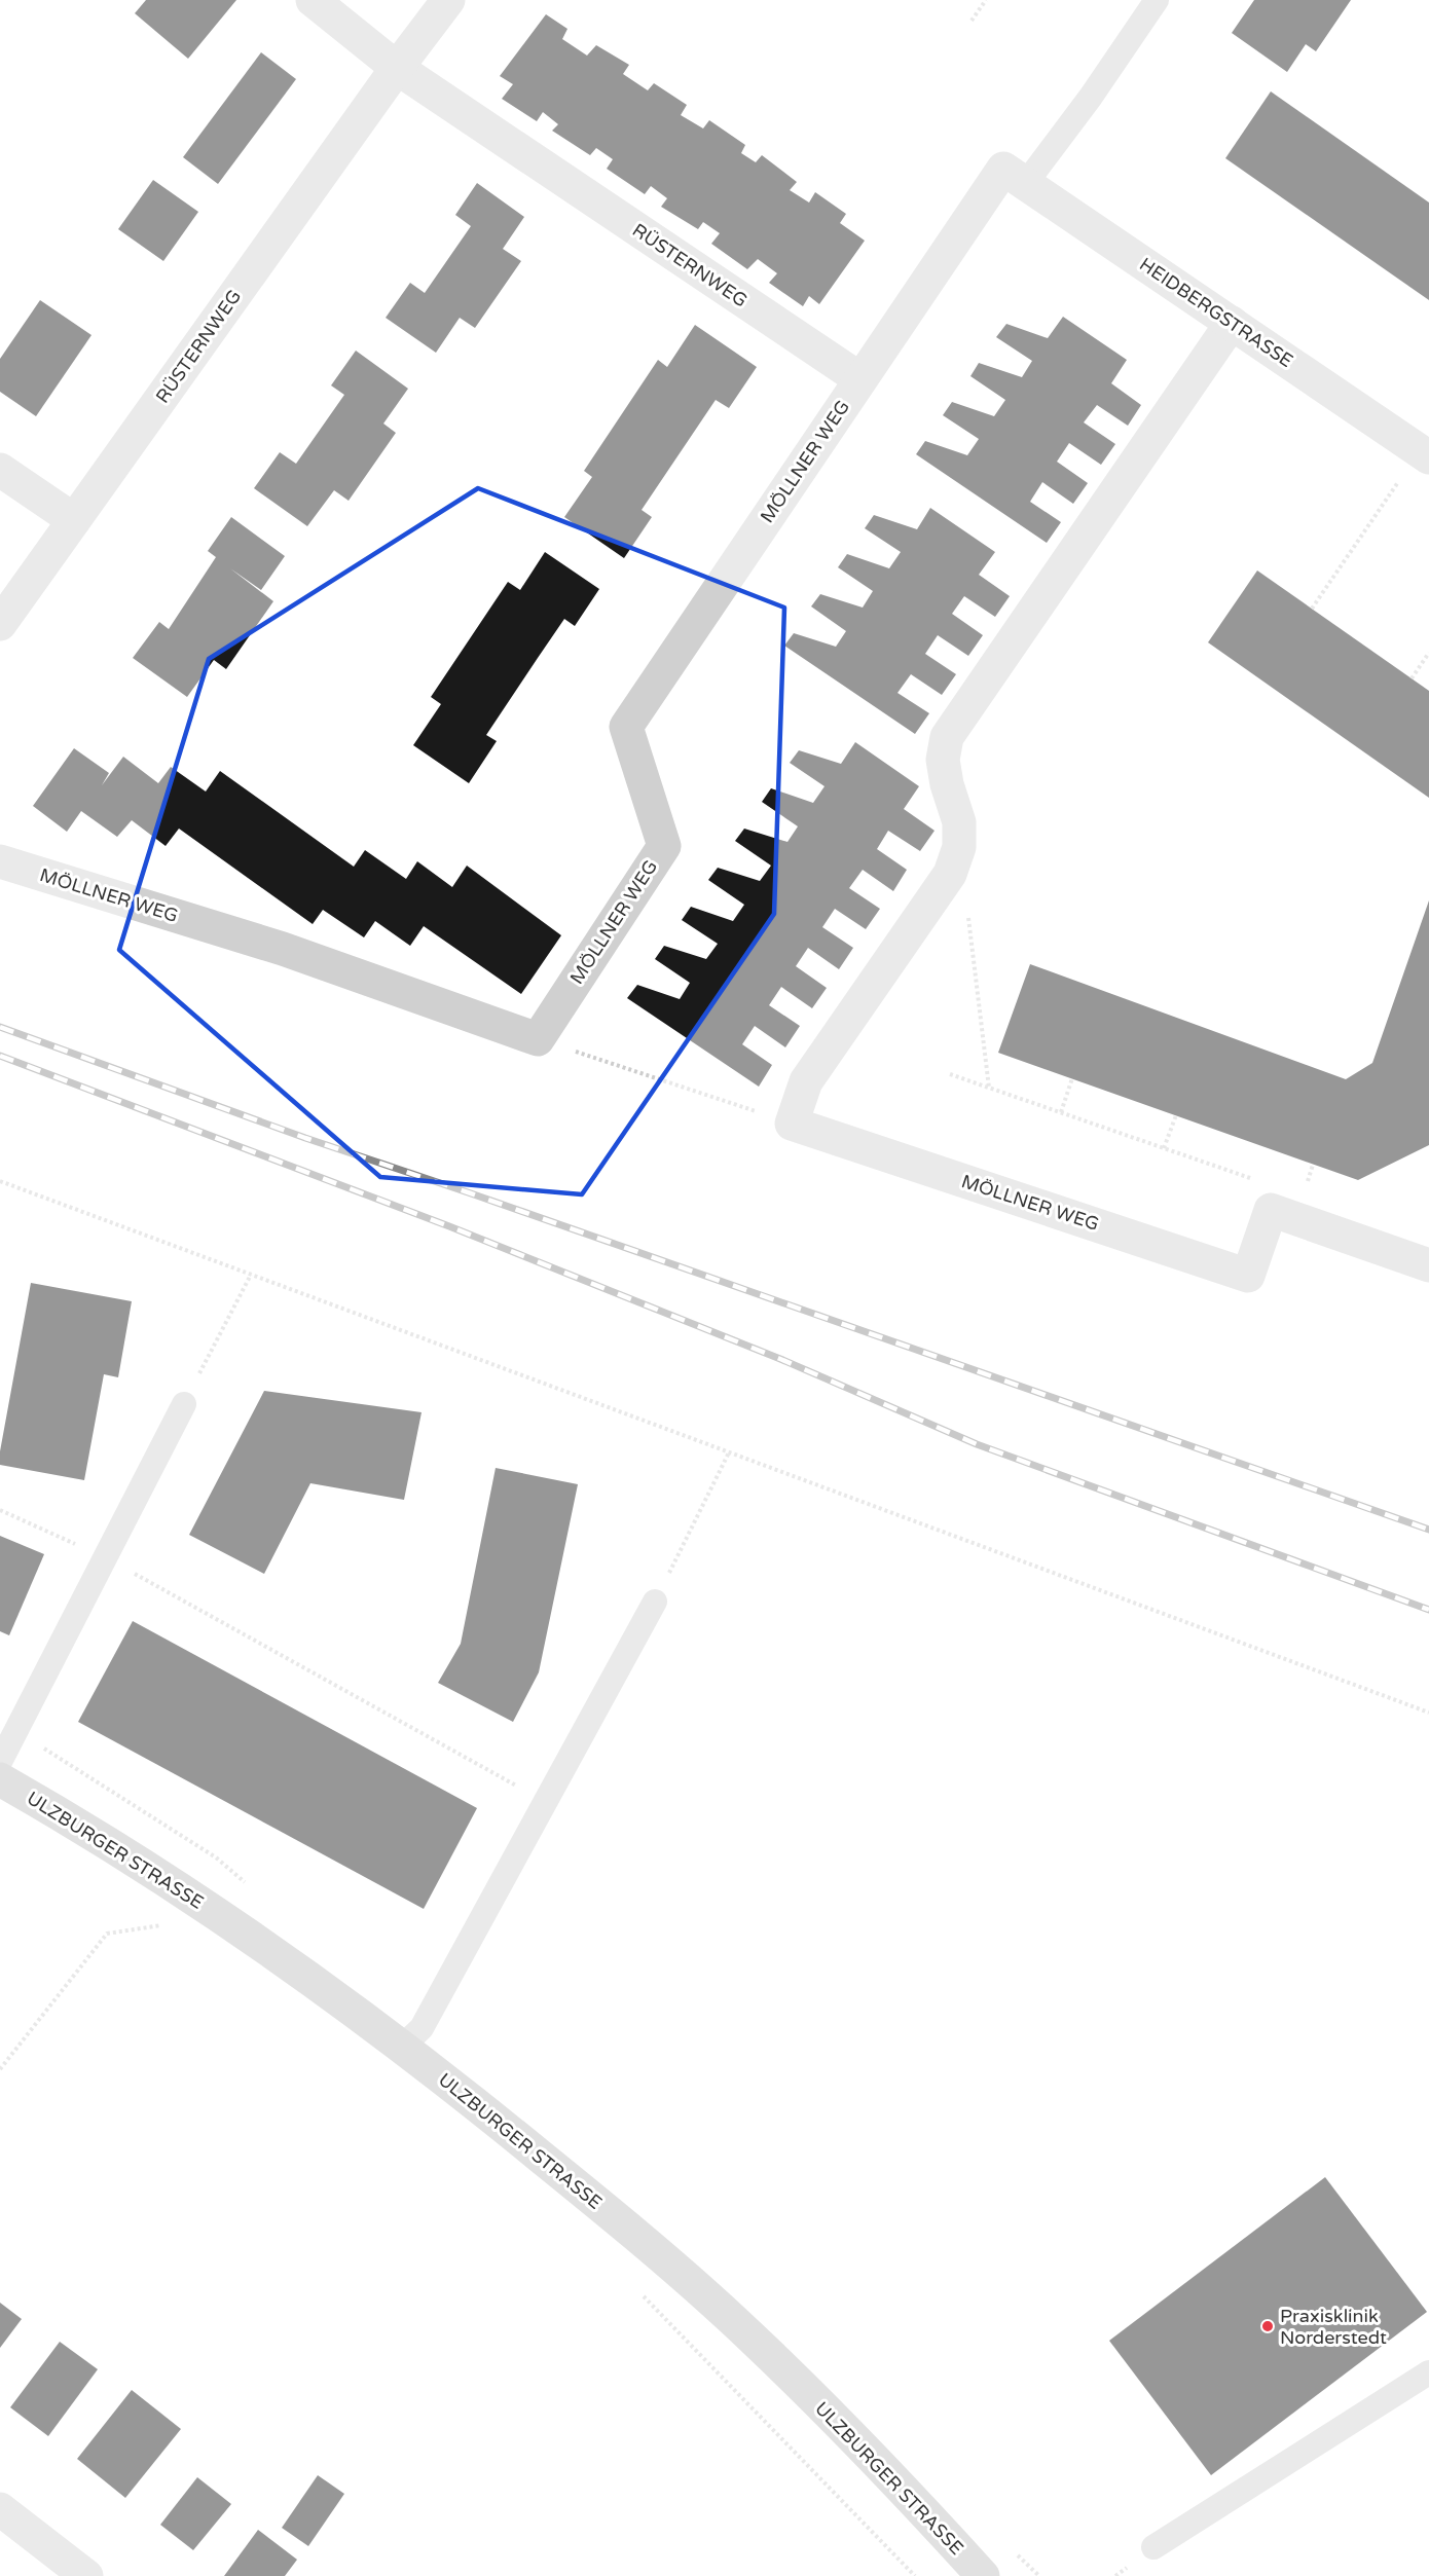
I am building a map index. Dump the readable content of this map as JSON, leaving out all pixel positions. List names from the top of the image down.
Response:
{
  "streets": {
    "main road": ["ULZBURGER STRASSE"],
    "street": ["RÜSTERNWEG", "HEIDBERGSTRASSE", "MÖLLNER WEG"]
  },
  "crossings": [
    ["RÜSTERNWEG", "MÖLLNER WEG"],
    ["HEIDBERGSTRASSE", "MÖLLNER WEG"]
  ],
  "places": ["Praxisklinik Norderstedt"]
}
